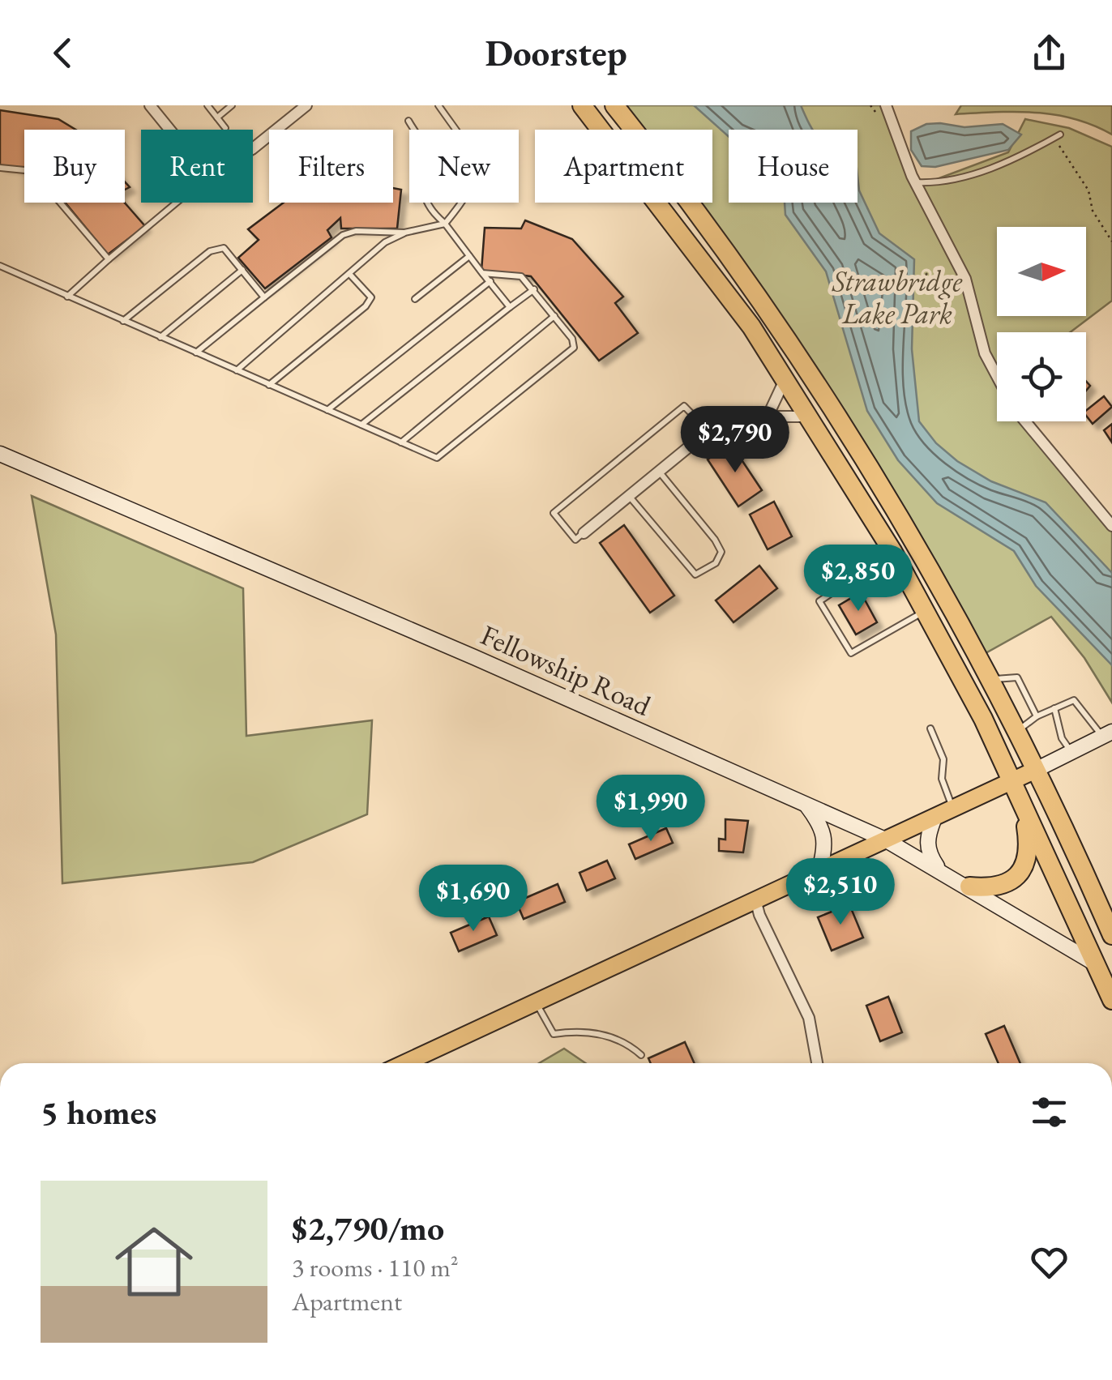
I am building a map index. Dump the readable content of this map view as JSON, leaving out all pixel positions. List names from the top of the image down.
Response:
{
  "streets": {
    "street": ["Fellowship Road"]
  },
  "parks": ["Strawbridge Lake Park"],
  "north": "right",
  "page": {
    "header": "Doorstep",
    "chip": [
      "Buy",
      "Rent",
      "Filters",
      "New",
      "Apartment",
      "House"
    ],
    "price": [
      "$2,790",
      "$2,850",
      "$1,990",
      "$2,510",
      "$1,690"
    ],
    "heading": "5 homes",
    "list": [
      {
        "name": "$2,790/mo",
        "note": "3 rooms · 110 m² · Apartment"
      }
    ]
  }
}
